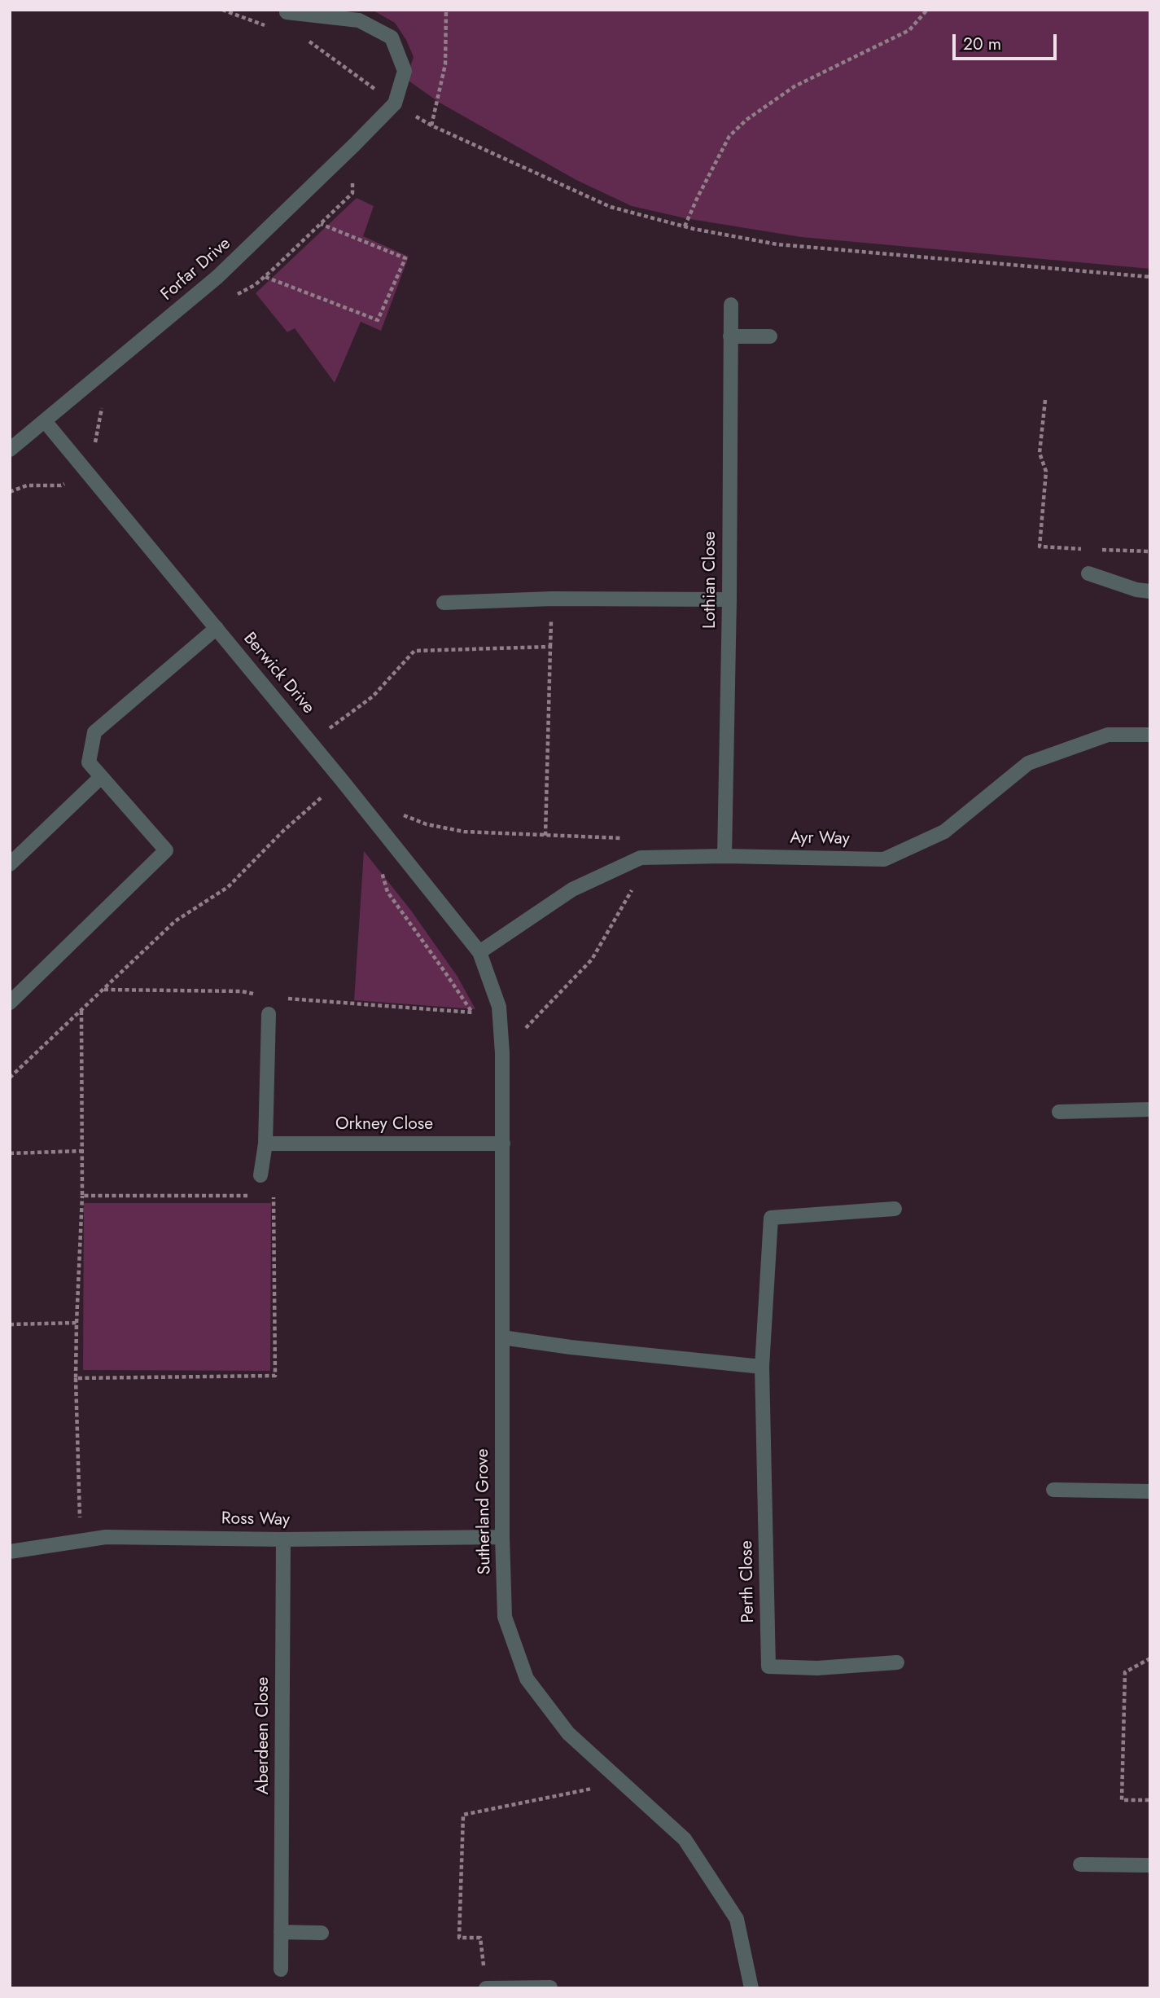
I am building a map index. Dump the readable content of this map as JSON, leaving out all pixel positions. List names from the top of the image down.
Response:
{
  "streets": {
    "street": [
      "Forfar Drive",
      "Lothian Close",
      "Berwick Drive",
      "Ayr Way",
      "Orkney Close",
      "Sutherland Grove",
      "Ross Way",
      "Perth Close",
      "Aberdeen Close"
    ]
  },
  "crossings": [
    ["Forfar Drive", "Berwick Drive"],
    ["Lothian Close", "Ayr Way"],
    ["Berwick Drive", "Ayr Way"],
    ["Berwick Drive", "Sutherland Grove"],
    ["Ayr Way", "Sutherland Grove"],
    ["Orkney Close", "Sutherland Grove"],
    ["Sutherland Grove", "Ross Way"],
    ["Ross Way", "Aberdeen Close"]
  ],
  "scale_bar": "20 m"
}
